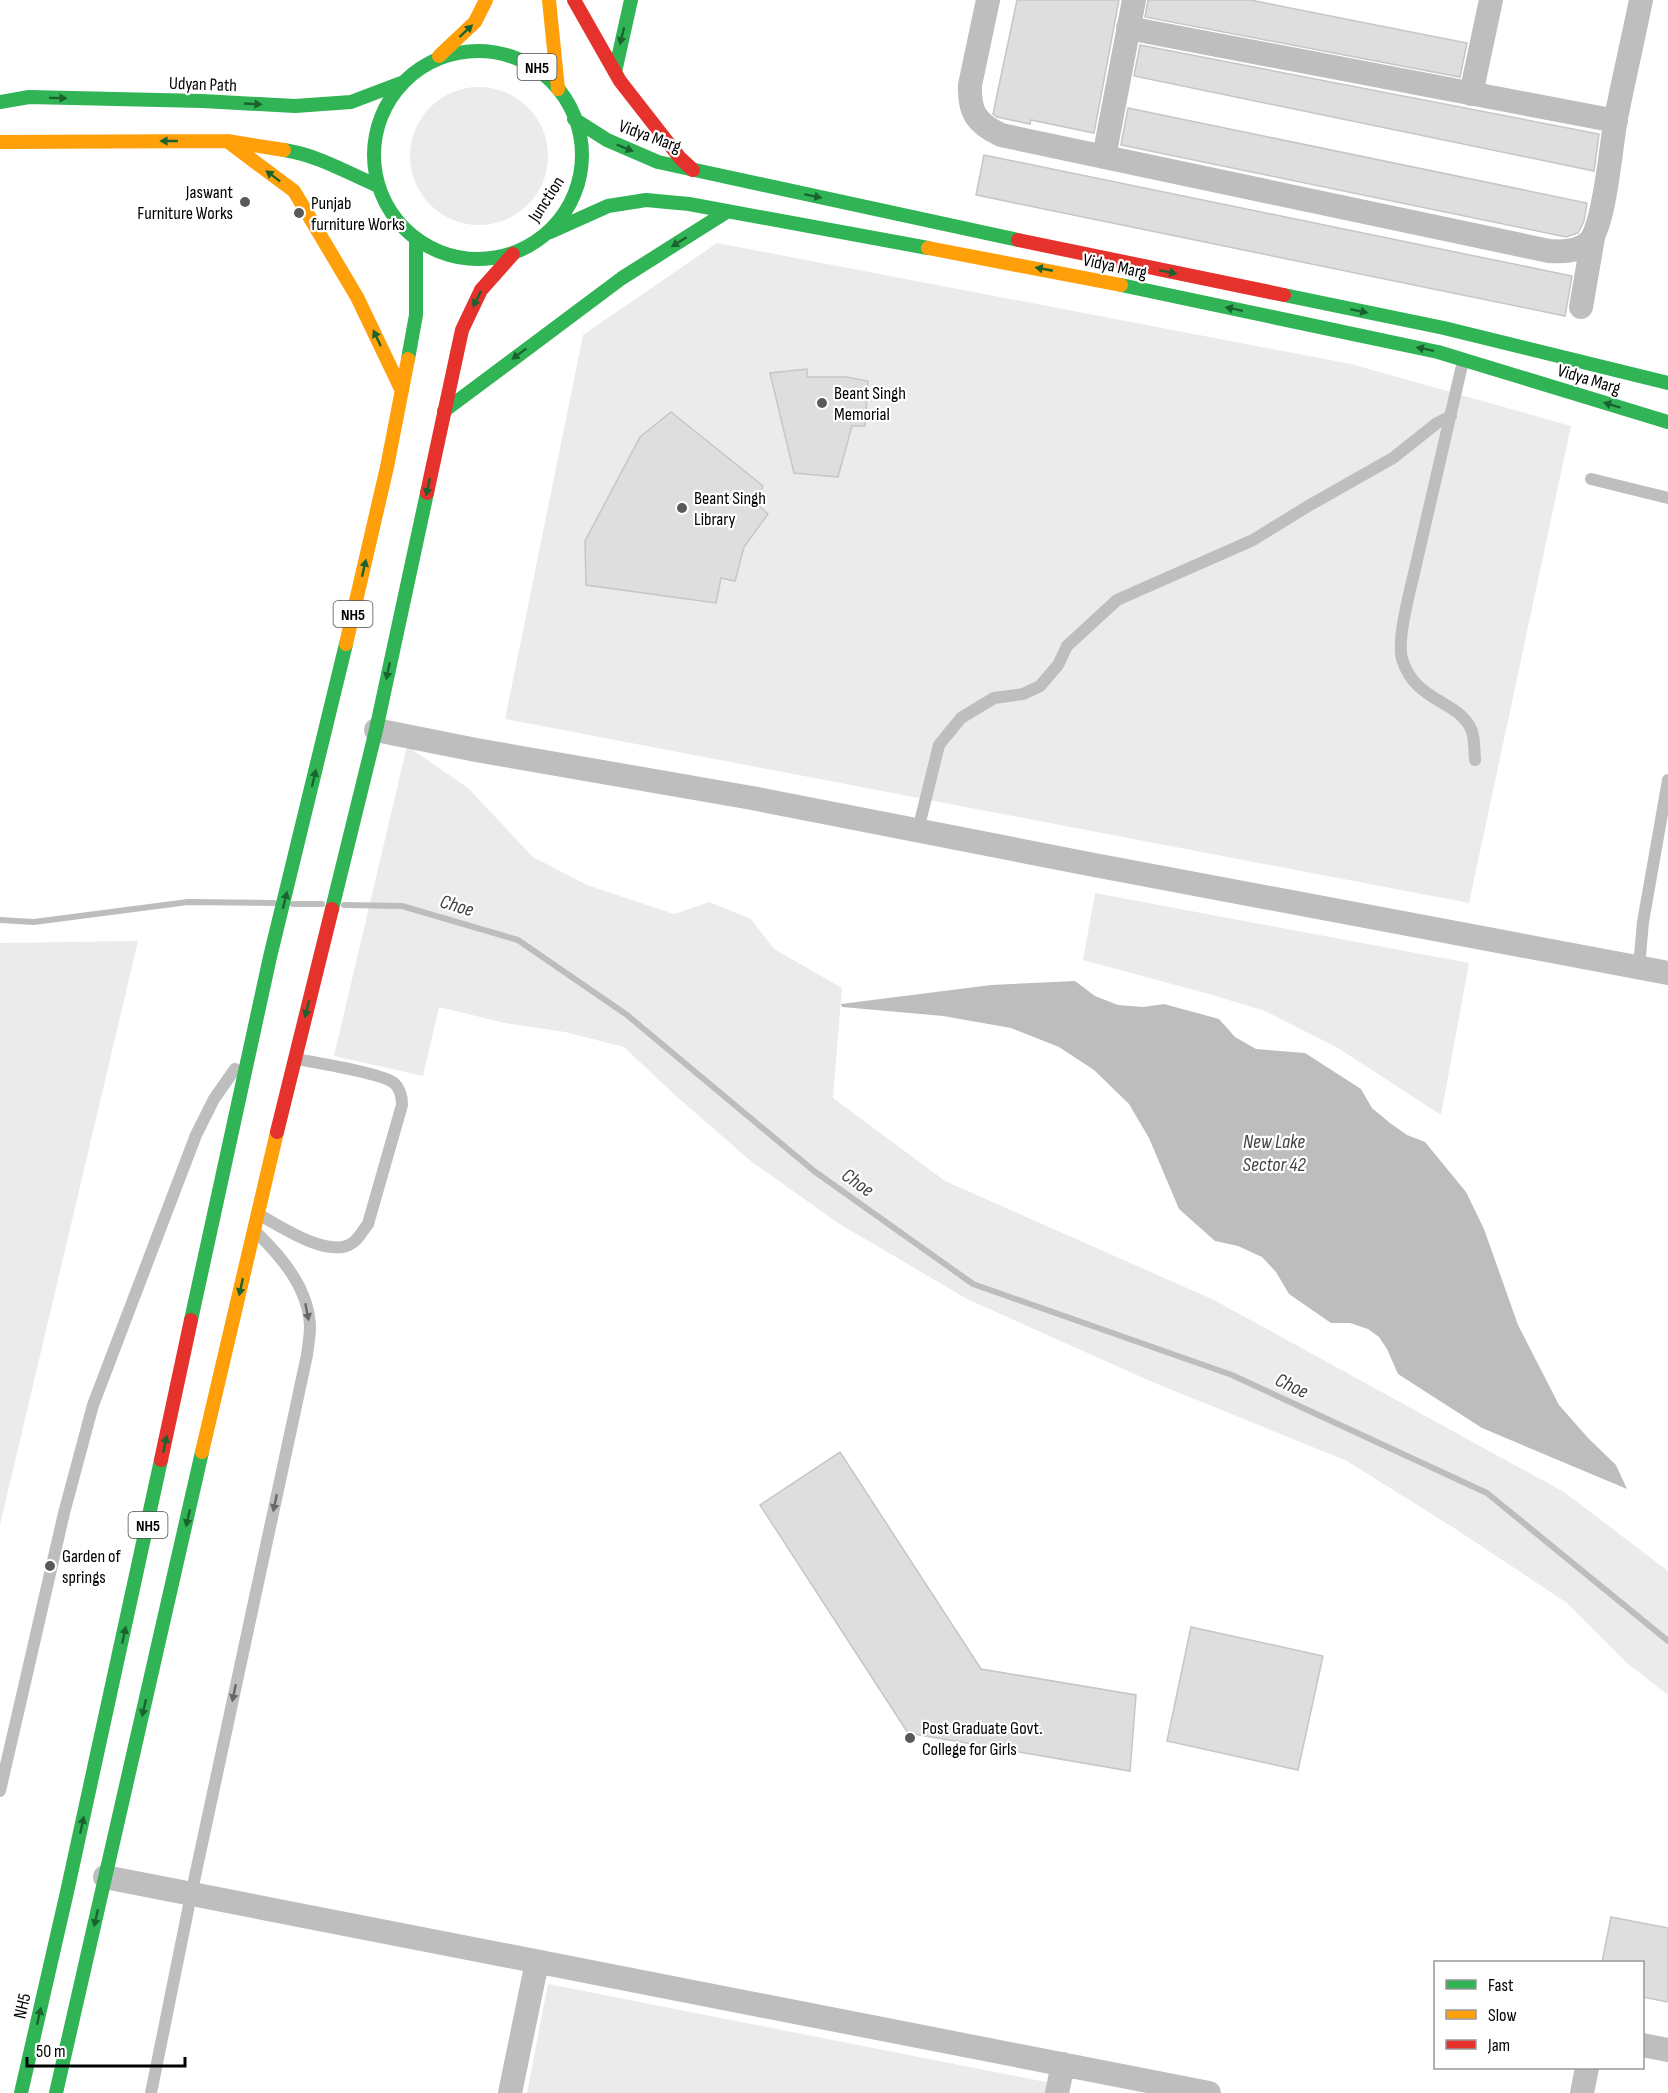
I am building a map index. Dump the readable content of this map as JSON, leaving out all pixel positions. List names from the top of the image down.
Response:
{
  "streets": {
    "main road": [
      "NH5",
      "Udyan Path",
      "Vidya Marg",
      "Junction"
    ]
  },
  "crossings": [
    ["NH5", "Udyan Path"],
    ["NH5", "Vidya Marg"],
    ["NH5", "Junction"],
    ["Udyan Path", "Vidya Marg"],
    ["Udyan Path", "Junction"],
    ["Vidya Marg", "Junction"]
  ],
  "water": ["Choe", "New Lake Sector 42"],
  "places": [
    "Jaswant Furniture Works",
    "Punjab furniture Works",
    "Beant Singh Memorial",
    "Beant Singh Library",
    "Garden of springs",
    "Post Graduate Govt. College for Girls"
  ],
  "legend": ["Fast", "Slow", "Jam"],
  "scale_bar": "50 m"
}
